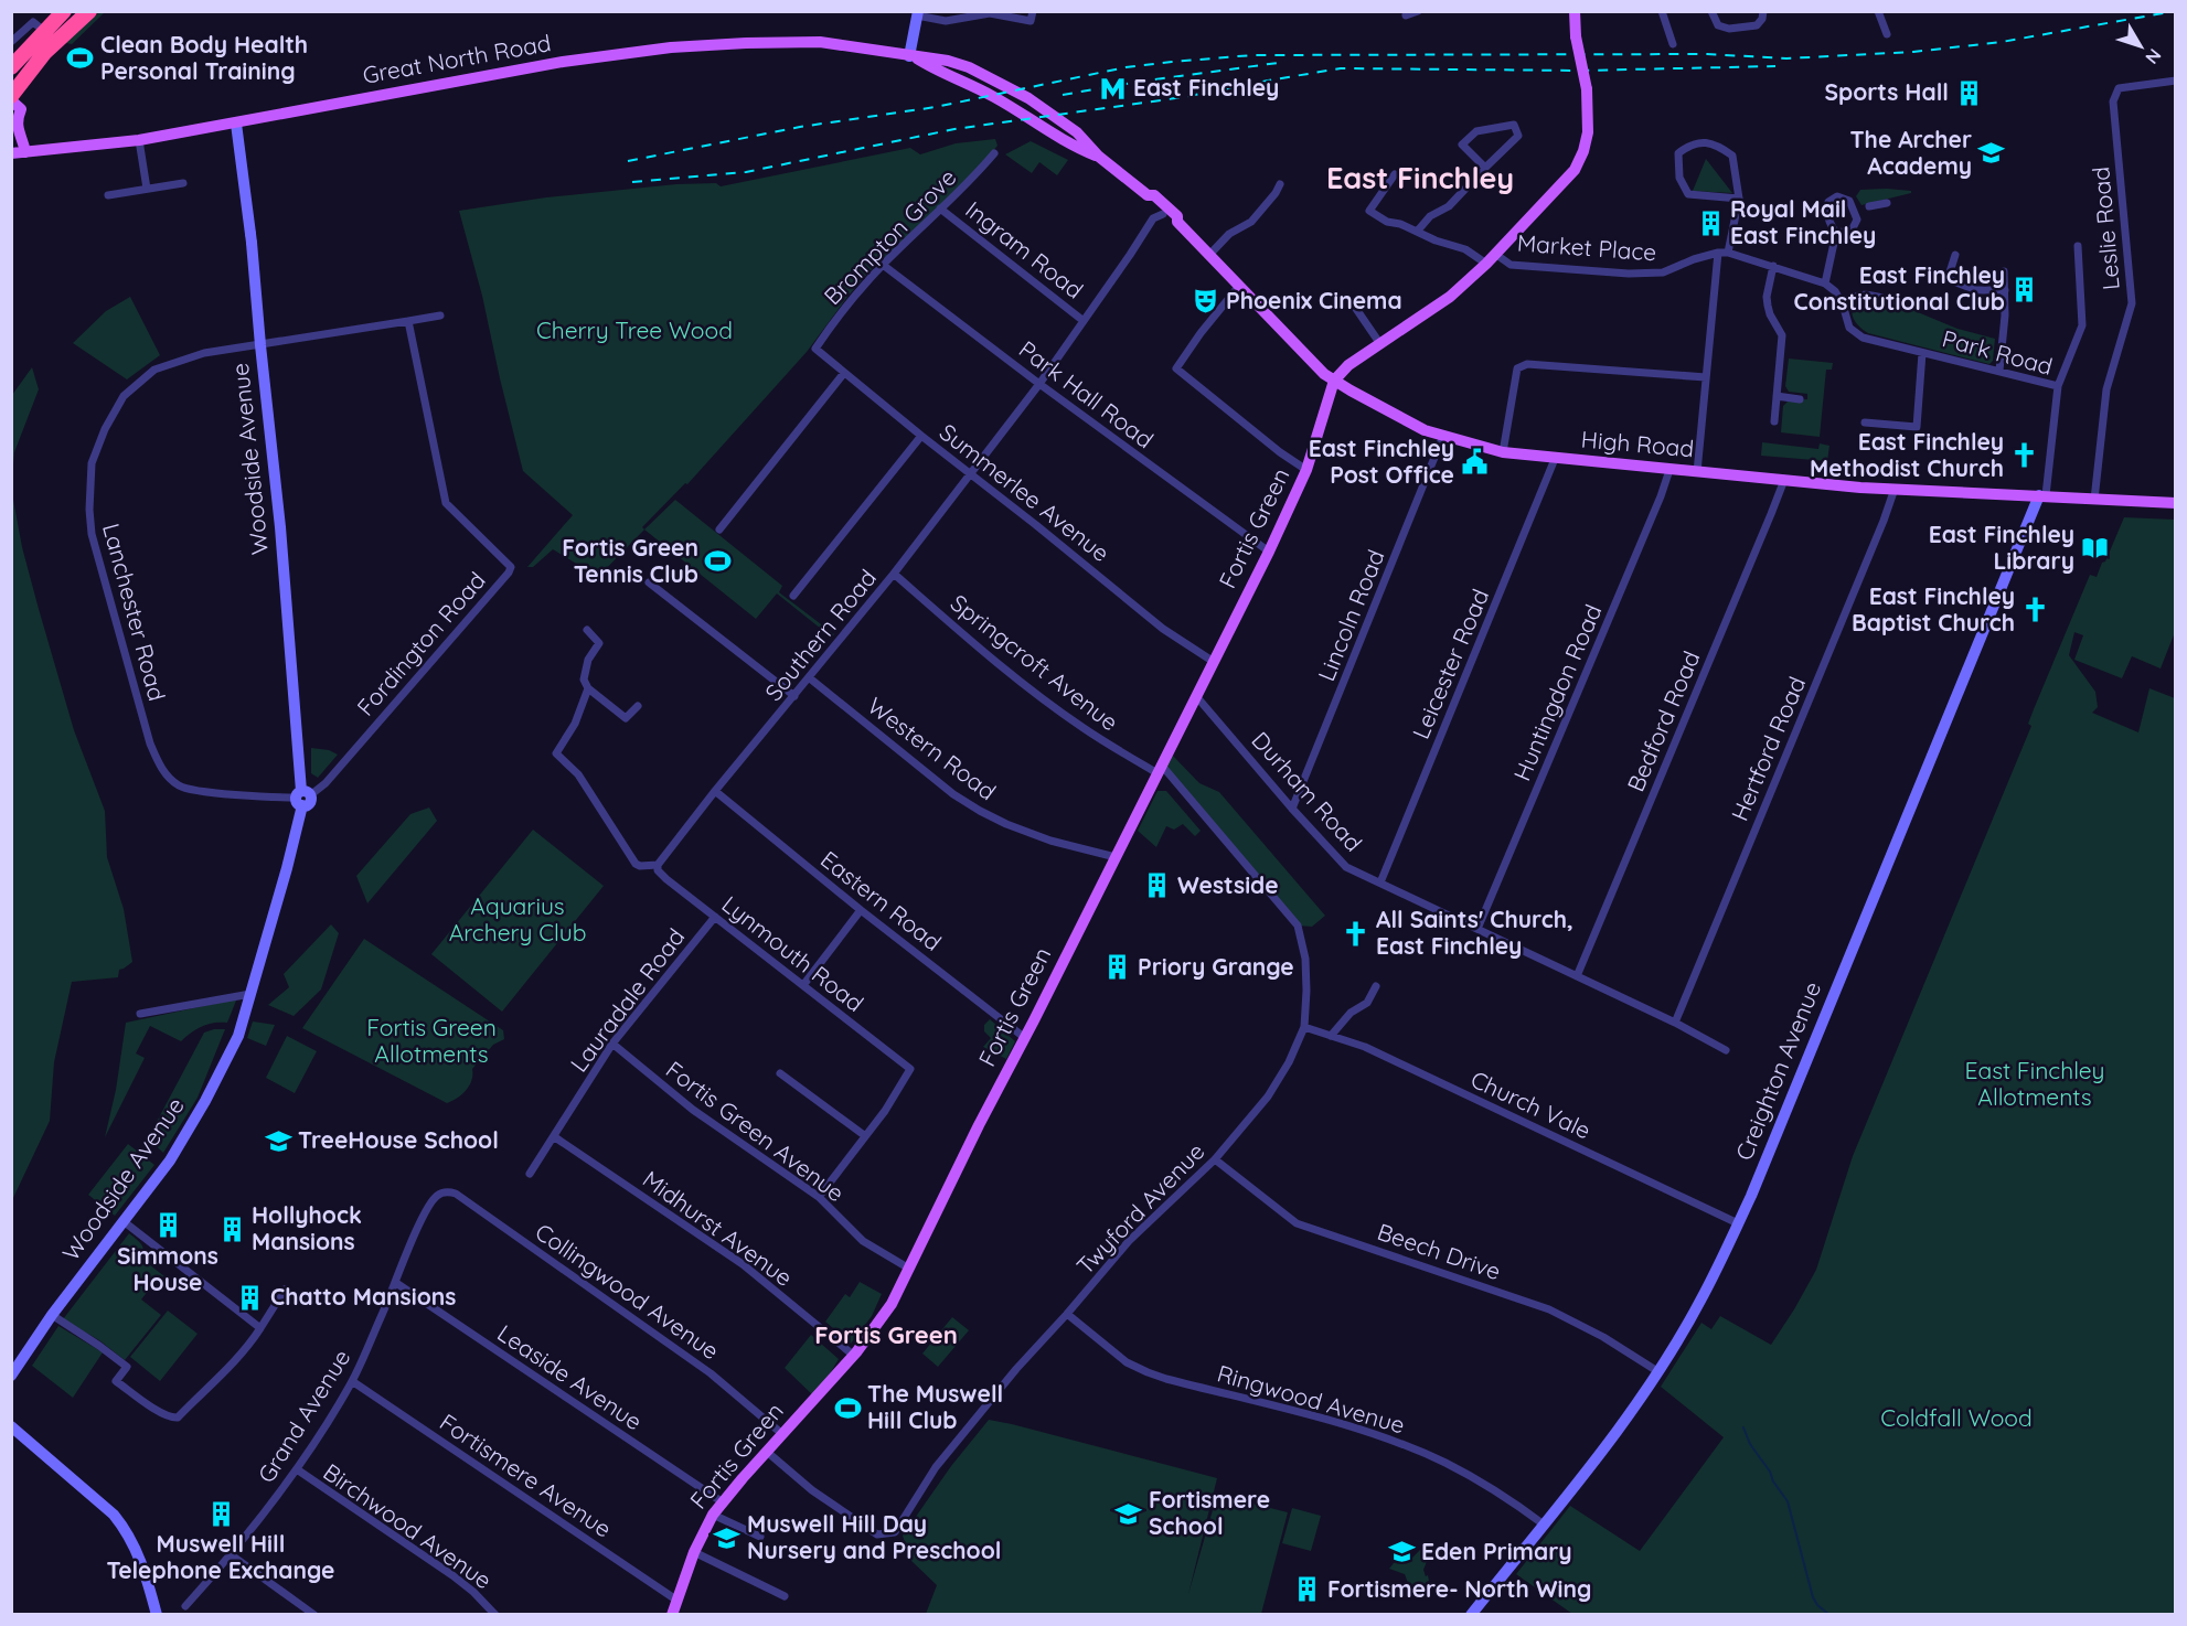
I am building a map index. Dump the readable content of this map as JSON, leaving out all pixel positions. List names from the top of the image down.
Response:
{
  "streets": {
    "main road": ["Great North Road", "High Road", "Fortis Green"],
    "street": [
      "Leslie Road",
      "Brompton Grove",
      "Market Place",
      "Ingram Road",
      "Park Road",
      "Park Hall Road",
      "Woodside Avenue",
      "Summerlee Avenue",
      "Lanchester Road",
      "Lincoln Road",
      "Southern Road",
      "Fordington Road",
      "Springcroft Avenue",
      "Leicester Road",
      "Huntingdon Road",
      "Bedford Road",
      "Western Road",
      "Hertford Road",
      "Durham Road",
      "Eastern Road",
      "Lynmouth Road",
      "Lauradale Road",
      "Creighton Avenue",
      "Church Vale",
      "Fortis Green Avenue",
      "Twyford Avenue",
      "Midhurst Avenue",
      "Beech Drive",
      "Collingwood Avenue",
      "Leaside Avenue",
      "Ringwood Avenue",
      "Grand Avenue",
      "Fortismere Avenue",
      "Birchwood Avenue"
    ]
  },
  "crossings": [
    ["Great North Road", "High Road"],
    ["Great North Road", "Woodside Avenue"],
    ["Leslie Road", "High Road"],
    ["Brompton Grove", "Ingram Road"],
    ["Brompton Grove", "Park Hall Road"],
    ["Brompton Grove", "Summerlee Avenue"],
    ["Ingram Road", "Southern Road"],
    ["Park Road", "High Road"],
    ["Park Road", "Creighton Avenue"],
    ["Park Hall Road", "Fortis Green"],
    ["Park Hall Road", "Southern Road"],
    ["High Road", "Fortis Green"],
    ["High Road", "Lincoln Road"],
    ["High Road", "Southern Road"],
    ["High Road", "Leicester Road"],
    ["High Road", "Huntingdon Road"],
    ["High Road", "Bedford Road"],
    ["High Road", "Hertford Road"],
    ["High Road", "Creighton Avenue"],
    ["Woodside Avenue", "Lanchester Road"],
    ["Woodside Avenue", "Fordington Road"],
    ["Summerlee Avenue", "Fortis Green"],
    ["Summerlee Avenue", "Southern Road"],
    ["Fortis Green", "Springcroft Avenue"],
    ["Fortis Green", "Western Road"],
    ["Fortis Green", "Durham Road"],
    ["Fortis Green", "Eastern Road"],
    ["Fortis Green", "Fortis Green Avenue"],
    ["Fortis Green", "Twyford Avenue"],
    ["Fortis Green", "Midhurst Avenue"],
    ["Fortis Green", "Collingwood Avenue"],
    ["Fortis Green", "Leaside Avenue"],
    ["Fortis Green", "Fortismere Avenue"],
    ["Lanchester Road", "Fordington Road"],
    ["Lincoln Road", "Durham Road"],
    ["Southern Road", "Springcroft Avenue"],
    ["Southern Road", "Western Road"],
    ["Southern Road", "Eastern Road"],
    ["Southern Road", "Lynmouth Road"],
    ["Springcroft Avenue", "Twyford Avenue"],
    ["Leicester Road", "Durham Road"],
    ["Huntingdon Road", "Durham Road"],
    ["Bedford Road", "Durham Road"],
    ["Hertford Road", "Durham Road"],
    ["Lynmouth Road", "Lauradale Road"],
    ["Lauradale Road", "Fortis Green Avenue"],
    ["Lauradale Road", "Midhurst Avenue"],
    ["Creighton Avenue", "Church Vale"],
    ["Creighton Avenue", "Beech Drive"],
    ["Creighton Avenue", "Ringwood Avenue"],
    ["Church Vale", "Twyford Avenue"],
    ["Twyford Avenue", "Beech Drive"],
    ["Twyford Avenue", "Ringwood Avenue"],
    ["Collingwood Avenue", "Grand Avenue"],
    ["Leaside Avenue", "Grand Avenue"],
    ["Grand Avenue", "Fortismere Avenue"],
    ["Grand Avenue", "Birchwood Avenue"]
  ],
  "districts": ["East Finchley", "Fortis Green"],
  "parks": [
    "Cherry Tree Wood",
    "Aquarius Archery Club",
    "Fortis Green Allotments",
    "East Finchley Allotments",
    "Coldfall Wood"
  ],
  "places": {
    "sports": ["Clean Body Health Personal Training", "Fortis Green Tennis Club", "The Muswell Hill Club"],
    "metro station": ["East Finchley"],
    "building": [
      "Sports Hall",
      "Royal Mail East Finchley",
      "East Finchley Constitutional Club",
      "Westside",
      "Priory Grange",
      "Simmons House",
      "Hollyhock Mansions",
      "Chatto Mansions",
      "Muswell Hill Telephone Exchange",
      "Fortismere- North Wing"
    ],
    "school or university": [
      "The Archer Academy",
      "TreeHouse School",
      "Fortismere School",
      "Muswell Hill Day Nursery and Preschool",
      "Eden Primary"
    ],
    "theatre": ["Phoenix Cinema"],
    "church": ["East Finchley Methodist Church", "East Finchley Baptist Church", "All Saints' Church, East Finchley"],
    "public building": ["East Finchley Post Office"],
    "library": ["East Finchley Library"]
  },
  "north": "bottom right"
}
